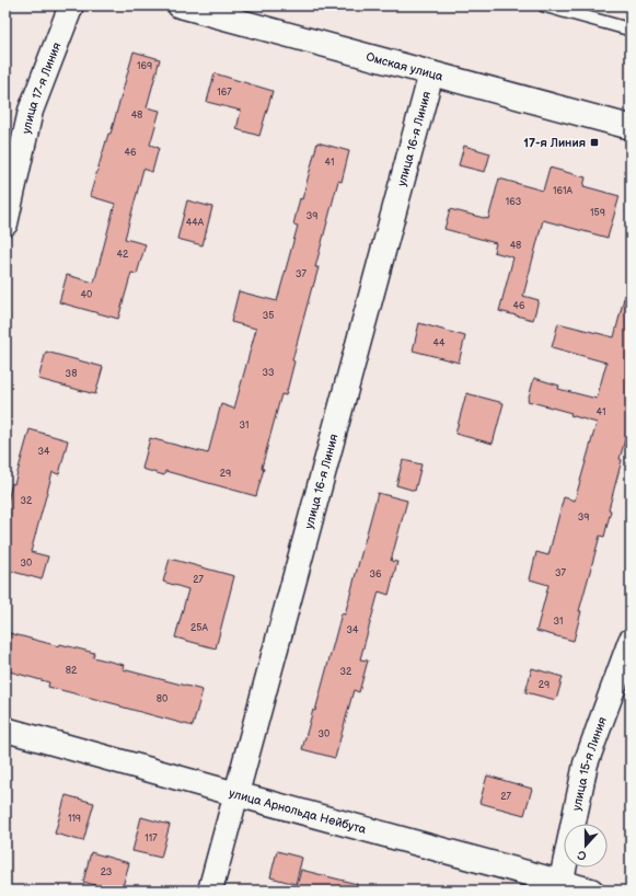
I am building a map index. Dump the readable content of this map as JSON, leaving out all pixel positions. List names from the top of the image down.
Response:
{
  "streets": {
    "street": [
      "Омская улица",
      "улица 17-я Линия",
      "улица 16-я Линия",
      "улица 15-я Линия",
      "улица Арнольда Нейбута"
    ]
  },
  "crossings": [
    ["Омская улица", "улица 16-я Линия"],
    ["улица 16-я Линия", "улица Арнольда Нейбута"],
    ["улица 15-я Линия", "улица Арнольда Нейбута"]
  ],
  "places": {
    "transit": ["17-я Линия"]
  },
  "house_numbers": [
    "169",
    "167",
    "48",
    "46",
    "41",
    "161А",
    "163",
    "159",
    "39",
    "44А",
    "48",
    "42",
    "37",
    "40",
    "46",
    "35",
    "44",
    "33",
    "38",
    "41",
    "31",
    "34",
    "29",
    "32",
    "39",
    "30",
    "37",
    "36",
    "27",
    "31",
    "25А",
    "34",
    "82",
    "32",
    "29",
    "80",
    "30",
    "27",
    "119",
    "117",
    "23"
  ],
  "north": "bottom"
}
